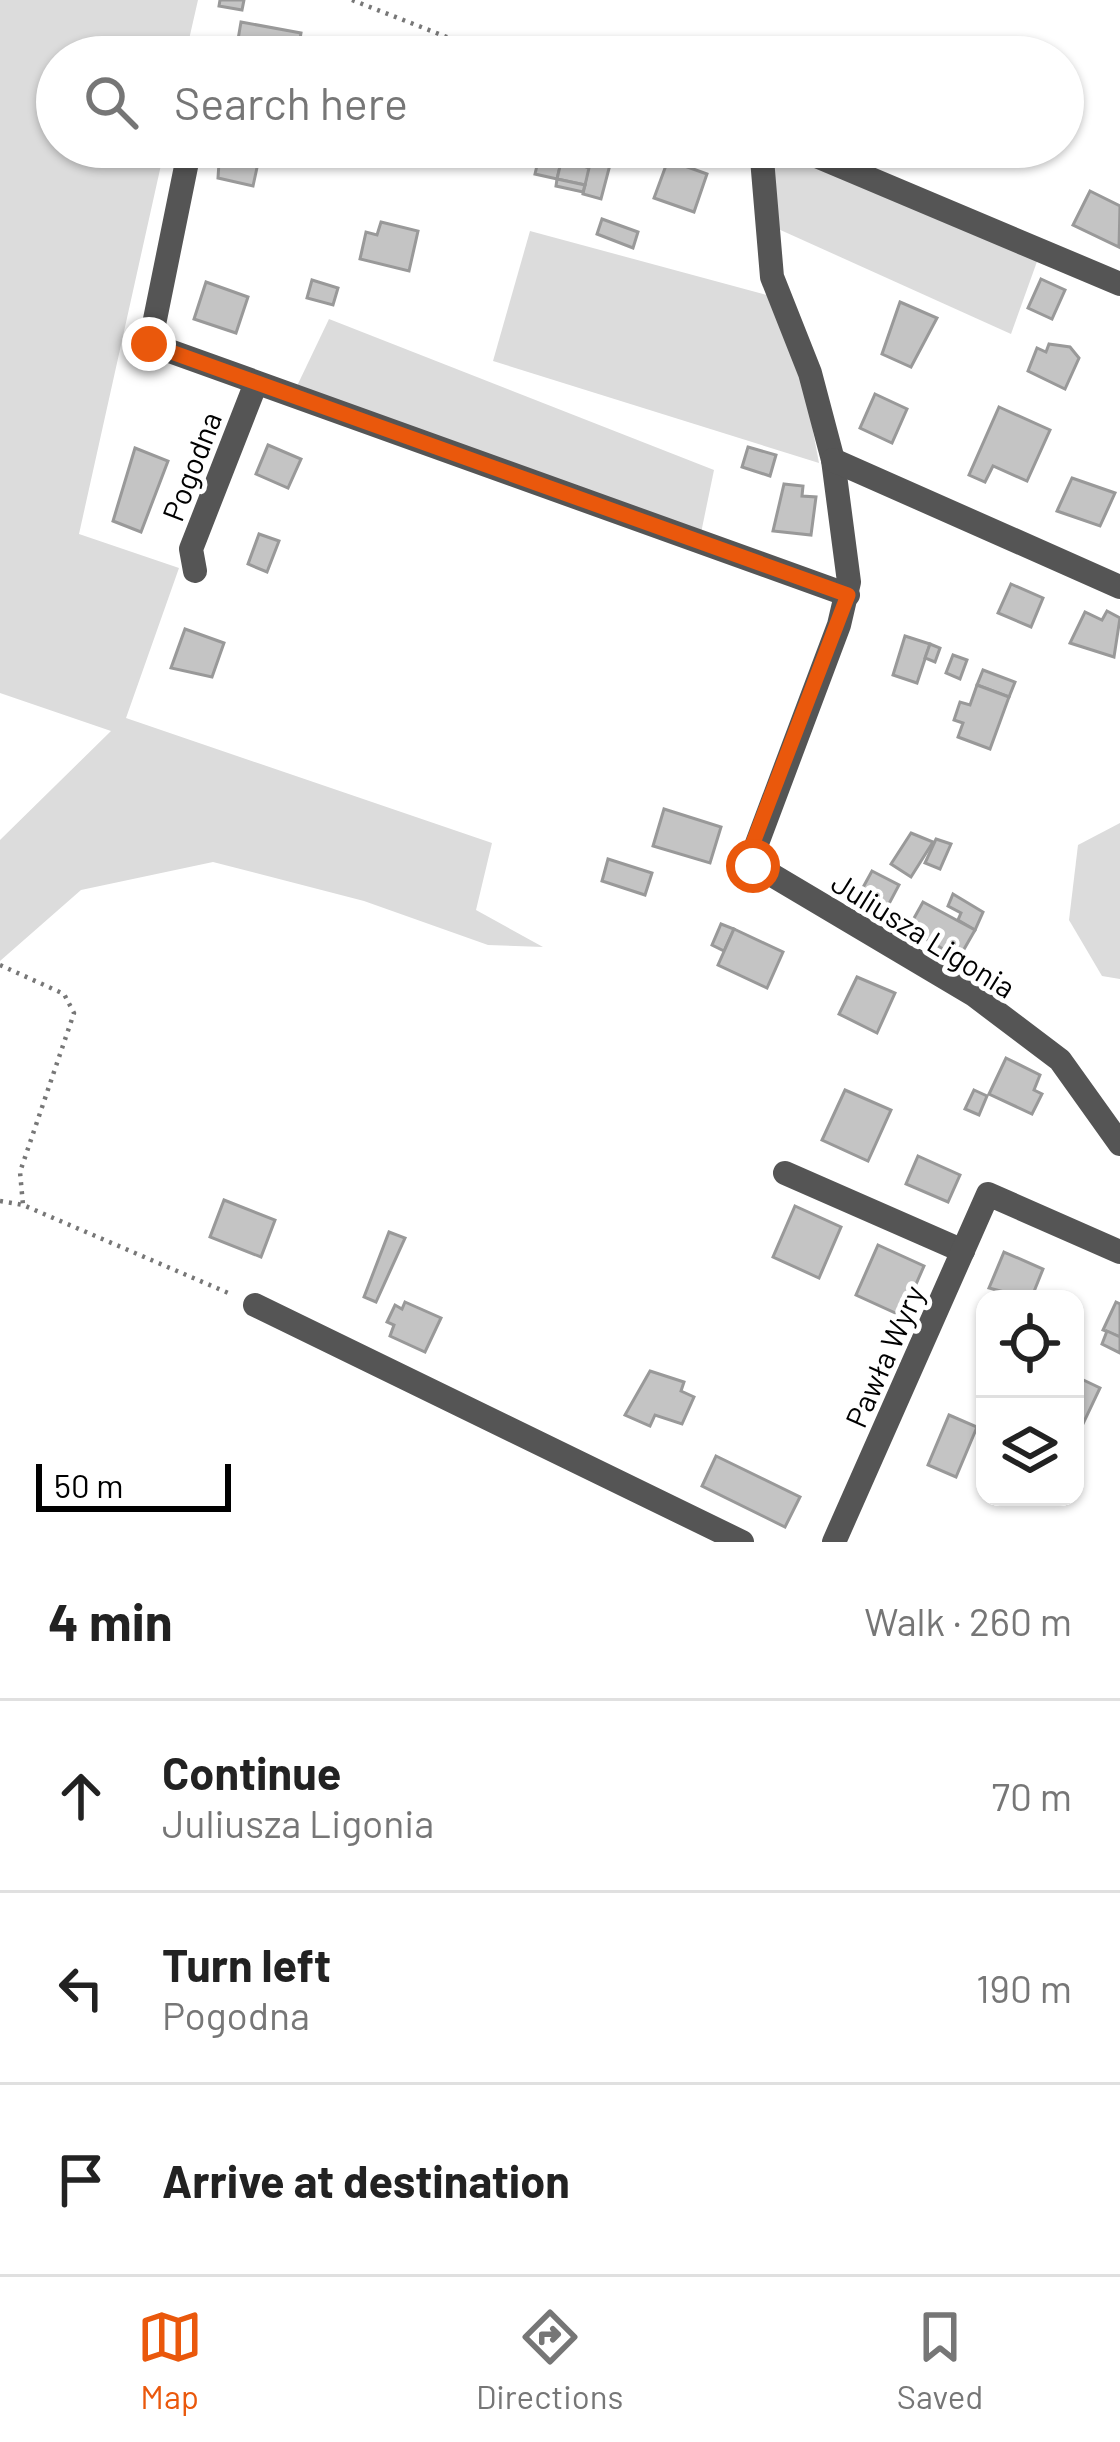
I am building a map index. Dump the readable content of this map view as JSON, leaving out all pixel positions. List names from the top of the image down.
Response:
{
  "streets": {
    "street": ["Pogodna", "Juliusza Ligonia", "Pawła Wyry"]
  },
  "crossings": [
    ["Pogodna", "Juliusza Ligonia"]
  ],
  "scale_bar": "50 m",
  "page": {
    "search": "Search here",
    "scale": "50 m",
    "heading": ["4 min", "Walk · 260 m"],
    "list": [
      ["Continue", "Juliusza Ligonia", "70 m"],
      ["Turn left", "Pogodna", "190 m"],
      "Arrive at destination"
    ],
    "nav": ["Map", "Directions", "Saved"]
  }
}
